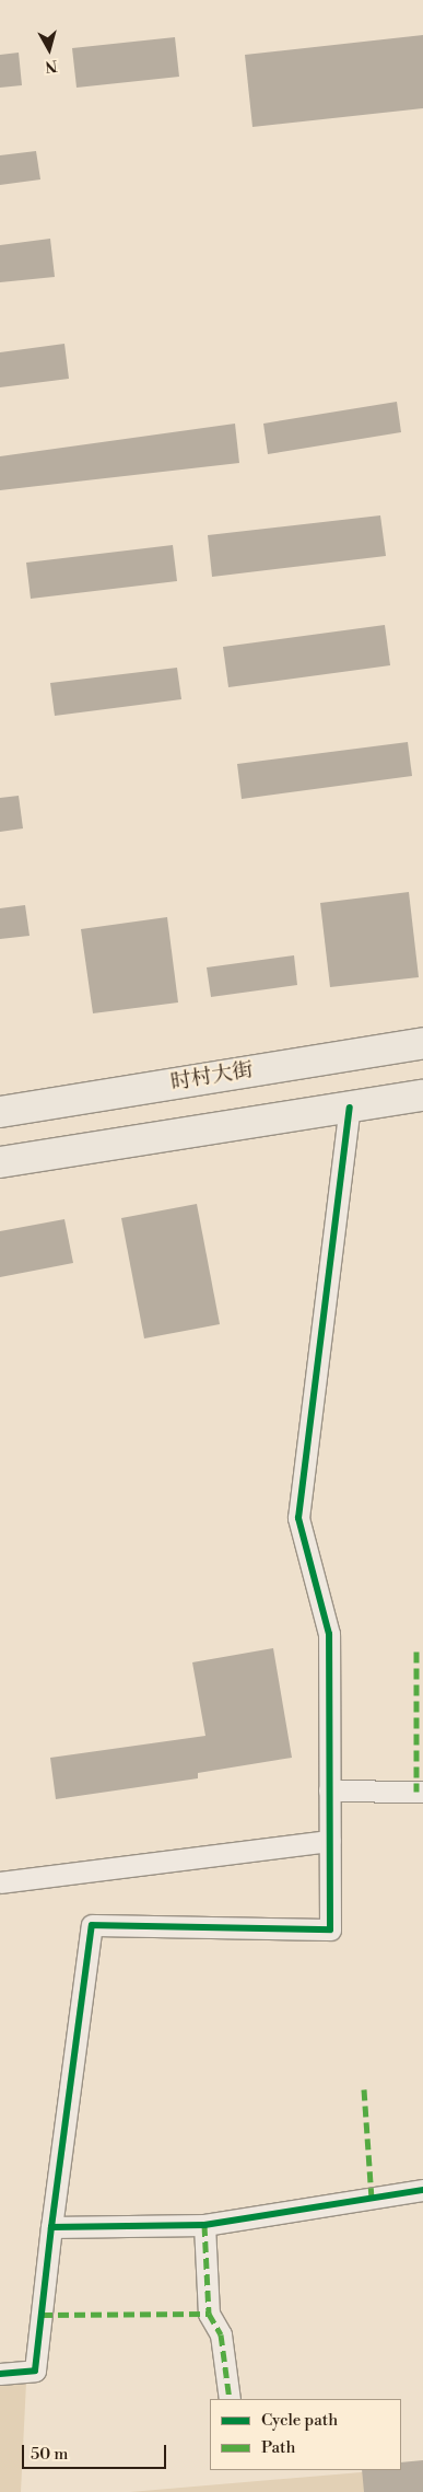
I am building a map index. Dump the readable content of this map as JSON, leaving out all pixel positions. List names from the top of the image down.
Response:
{
  "streets": {
    "main road": ["时村大街"]
  },
  "legend": ["Cycle path", "Path"],
  "scale_bar": "50 m",
  "north": "bottom"
}
